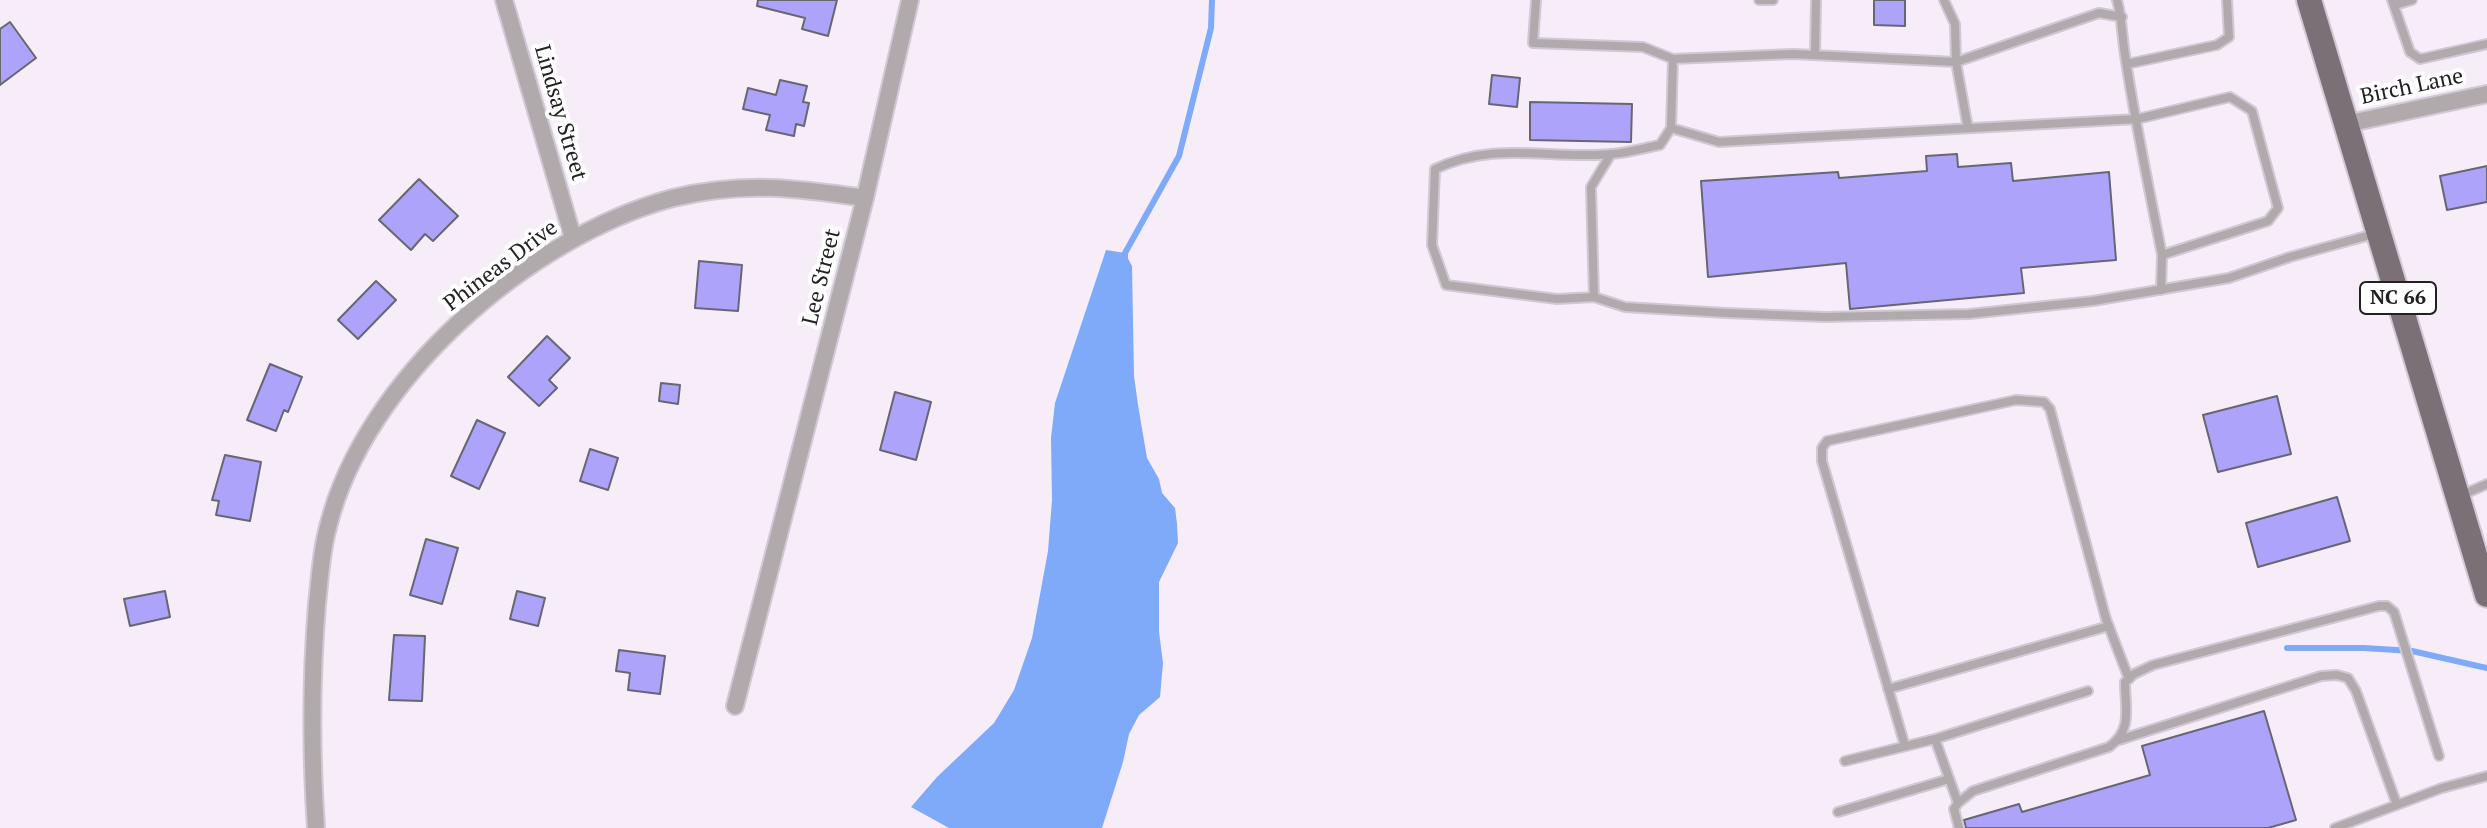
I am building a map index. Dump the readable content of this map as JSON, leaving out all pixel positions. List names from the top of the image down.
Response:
{
  "streets": {
    "main road": ["NC 66"],
    "street": [
      "Birch Lane",
      "Lindsay Street",
      "Phineas Drive",
      "Lee Street"
    ]
  },
  "crossings": [
    ["Birch Lane", "NC 66"],
    ["Lindsay Street", "Phineas Drive"],
    ["Phineas Drive", "Lee Street"]
  ]
}
